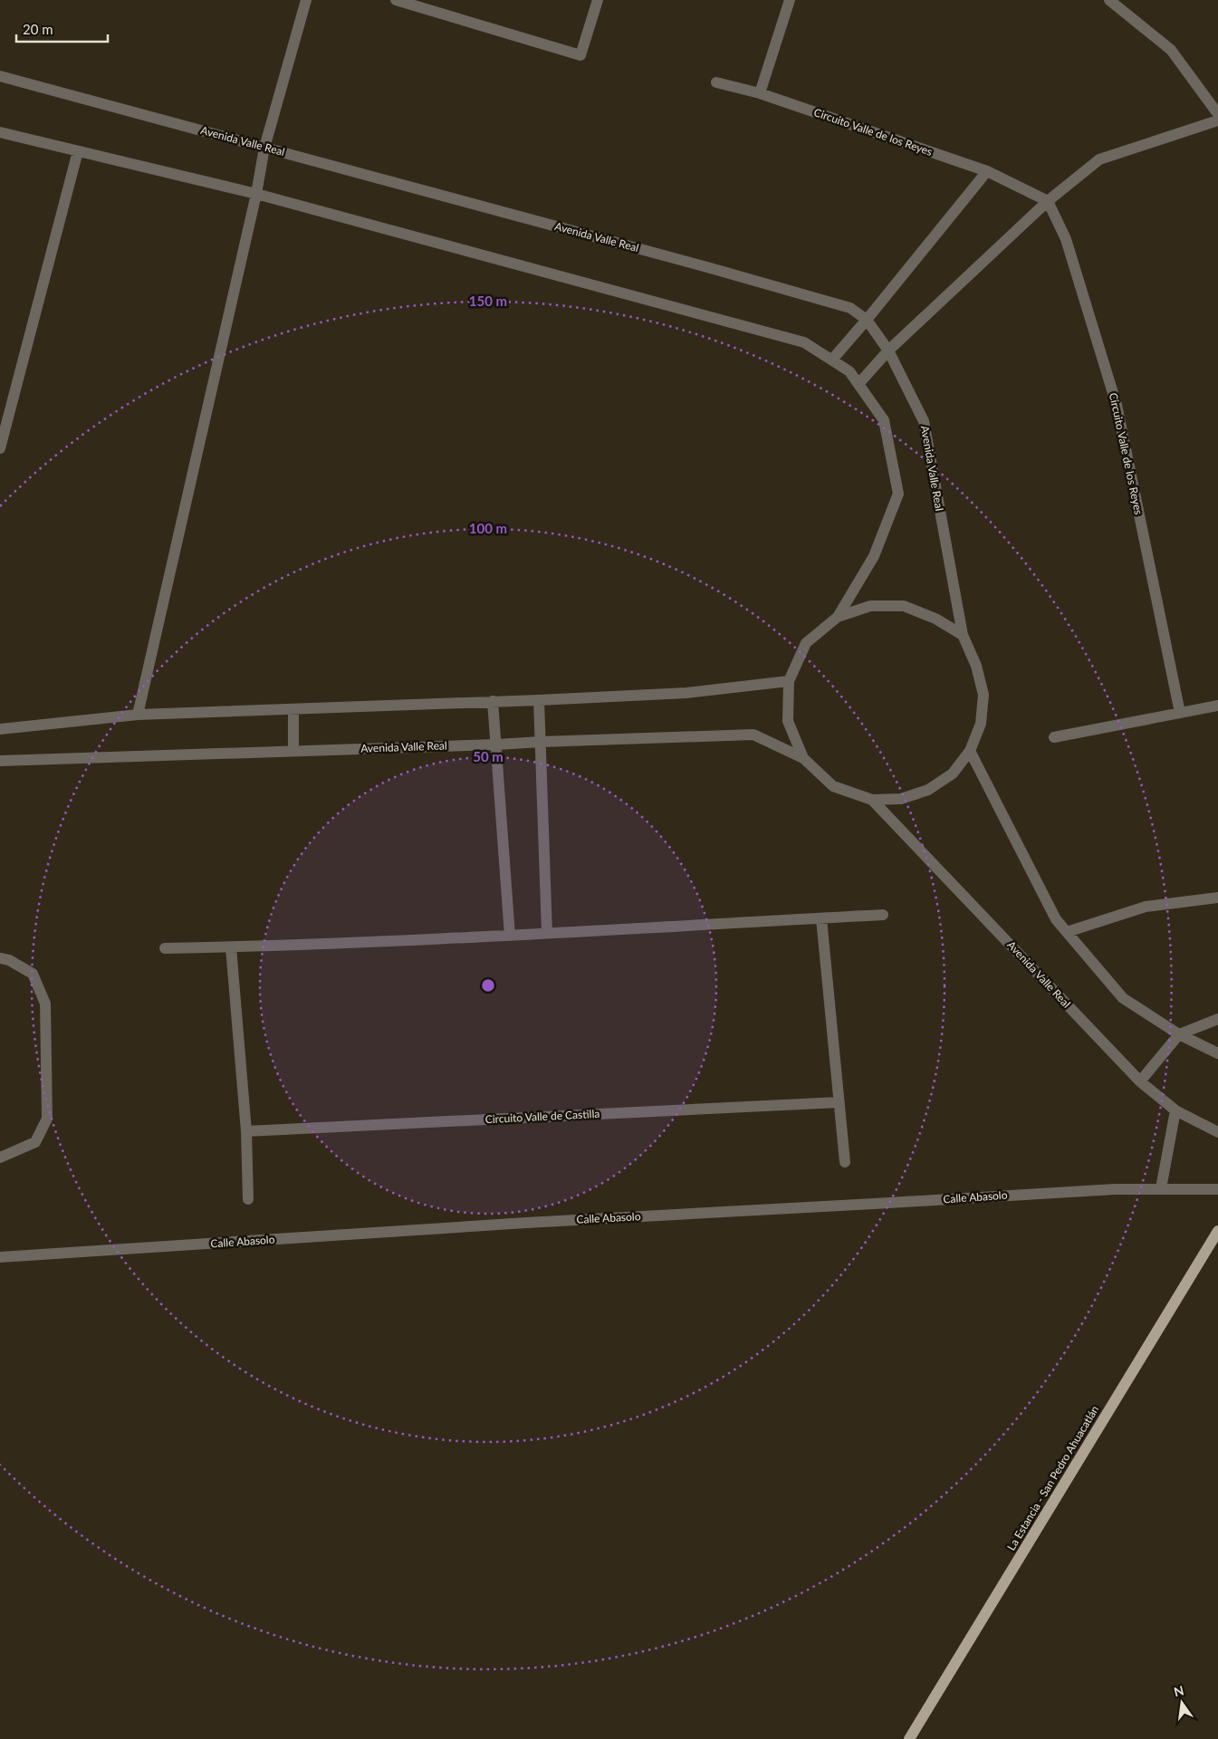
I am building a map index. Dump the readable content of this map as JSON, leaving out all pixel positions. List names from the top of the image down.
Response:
{
  "streets": {
    "main road": ["La Estancia - San Pedro Ahuacatlán"],
    "street": [
      "Circuito Valle de los Reyes",
      "Avenida Valle Real",
      "Circuito Valle de Castilla",
      "Calle Abasolo"
    ]
  },
  "scale_bar": "20 m",
  "north": "top",
  "rings": ["150 m", "100 m", "50 m"]
}
